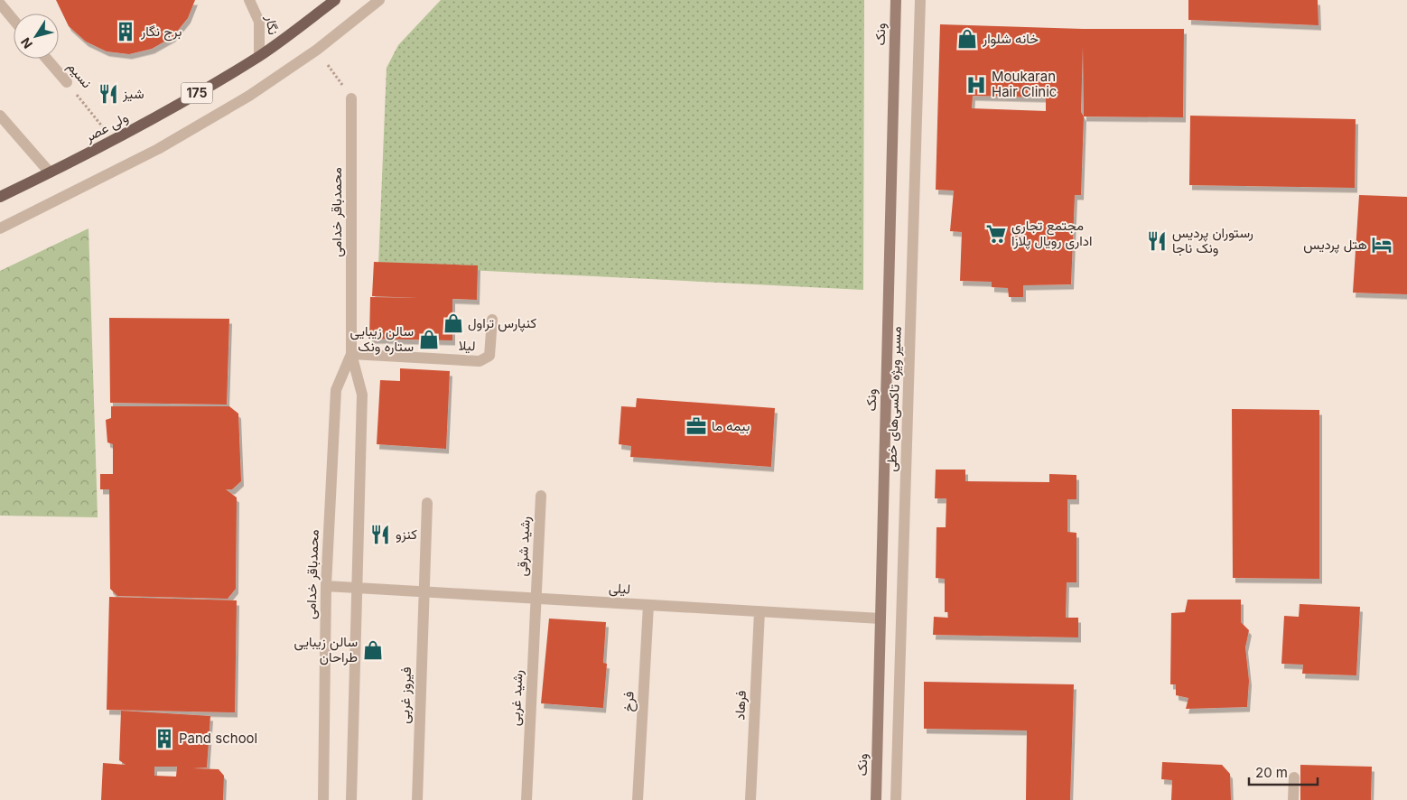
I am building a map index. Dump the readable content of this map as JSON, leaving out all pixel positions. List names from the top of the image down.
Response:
{
  "streets": {
    "main road": ["ونک", "175", "ولی عصر"],
    "street": [
      "نگار",
      "نسیم",
      "محمدباقر خدامی",
      "لیلا",
      "مسیر ویژه تاکسی‌های خطی",
      "رشید شرقی",
      "لیلی",
      "فیروز غربی",
      "رشید غربی",
      "فرخ",
      "فرهاد"
    ]
  },
  "crossings": [
    ["نگار", "ولی عصر"],
    ["ونک", "لیلی"],
    ["نسیم", "ولی عصر"],
    ["محمدباقر خدامی", "لیلا"],
    ["محمدباقر خدامی", "لیلی"],
    ["رشید شرقی", "لیلی"],
    ["رشید شرقی", "رشید غربی"],
    ["لیلی", "فیروز غربی"],
    ["لیلی", "رشید غربی"],
    ["لیلی", "فرخ"],
    ["لیلی", "فرهاد"]
  ],
  "places": {
    "building": ["برج نگار", "Pand school"],
    "shop": [
      "خانه شلوار",
      "کنپارس تراول",
      "سالن زیبایی ستاره ونک",
      "سالن زیبایی طراحان"
    ],
    "hospital": ["Moukaran Hair Clinic"],
    "restaurant": ["شیز", "رستوران پردیس ونک ناجا", "کنزو"],
    "supermarket": ["مجتمع تجاری اداری رویال پلازا"],
    "hotel": ["هتل پردیس"],
    "office": ["بیمه ما"]
  },
  "scale_bar": "20 m",
  "north": "bottom left"
}
